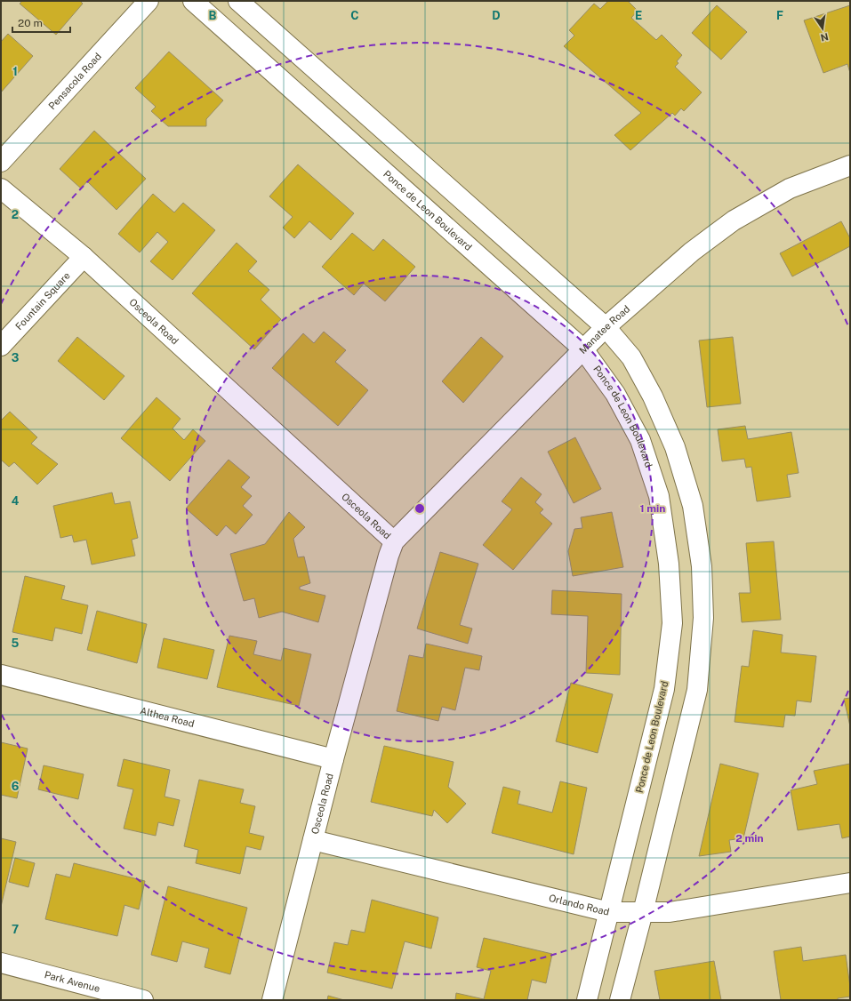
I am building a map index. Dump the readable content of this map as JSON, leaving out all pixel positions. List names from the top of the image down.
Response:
{
  "streets": {
    "street": [
      "Pensacola Road",
      "Ponce de Leon Boulevard",
      "Fountain Square",
      "Osceola Road",
      "Manatee Road",
      "Althea Road",
      "Orlando Road",
      "Park Avenue"
    ]
  },
  "crossings": [
    ["Ponce de Leon Boulevard", "Manatee Road"],
    ["Ponce de Leon Boulevard", "Orlando Road"],
    ["Fountain Square", "Osceola Road"],
    ["Osceola Road", "Manatee Road"],
    ["Osceola Road", "Althea Road"],
    ["Osceola Road", "Orlando Road"]
  ],
  "scale_bar": "20 m",
  "north": "bottom",
  "grid": {
    "columns": [
      "B",
      "C",
      "D",
      "E",
      "F"
    ],
    "rows": [
      "1",
      "2",
      "3",
      "4",
      "5",
      "6",
      "7"
    ]
  },
  "rings": ["1 min", "2 min"]
}
